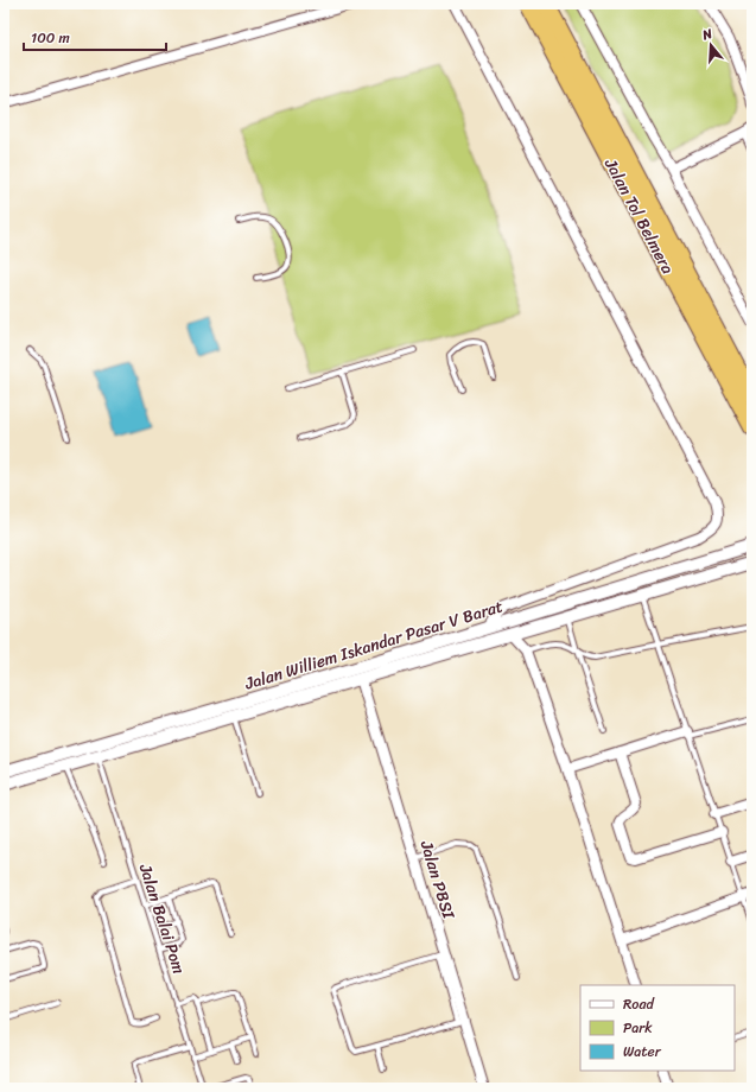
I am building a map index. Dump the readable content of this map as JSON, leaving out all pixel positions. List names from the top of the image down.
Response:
{
  "streets": {
    "highway": ["Jalan Tol Belmera"],
    "street": ["Jalan Williem Iskandar Pasar V Barat", "Jalan PBSI"],
    "lane": ["Jalan Balai Pom"]
  },
  "crossings": [
    ["Jalan Williem Iskandar Pasar V Barat", "Jalan PBSI"],
    ["Jalan Williem Iskandar Pasar V Barat", "Jalan Balai Pom"]
  ],
  "legend": ["Road", "Park", "Water"],
  "scale_bar": "100 m",
  "north": "top"
}
